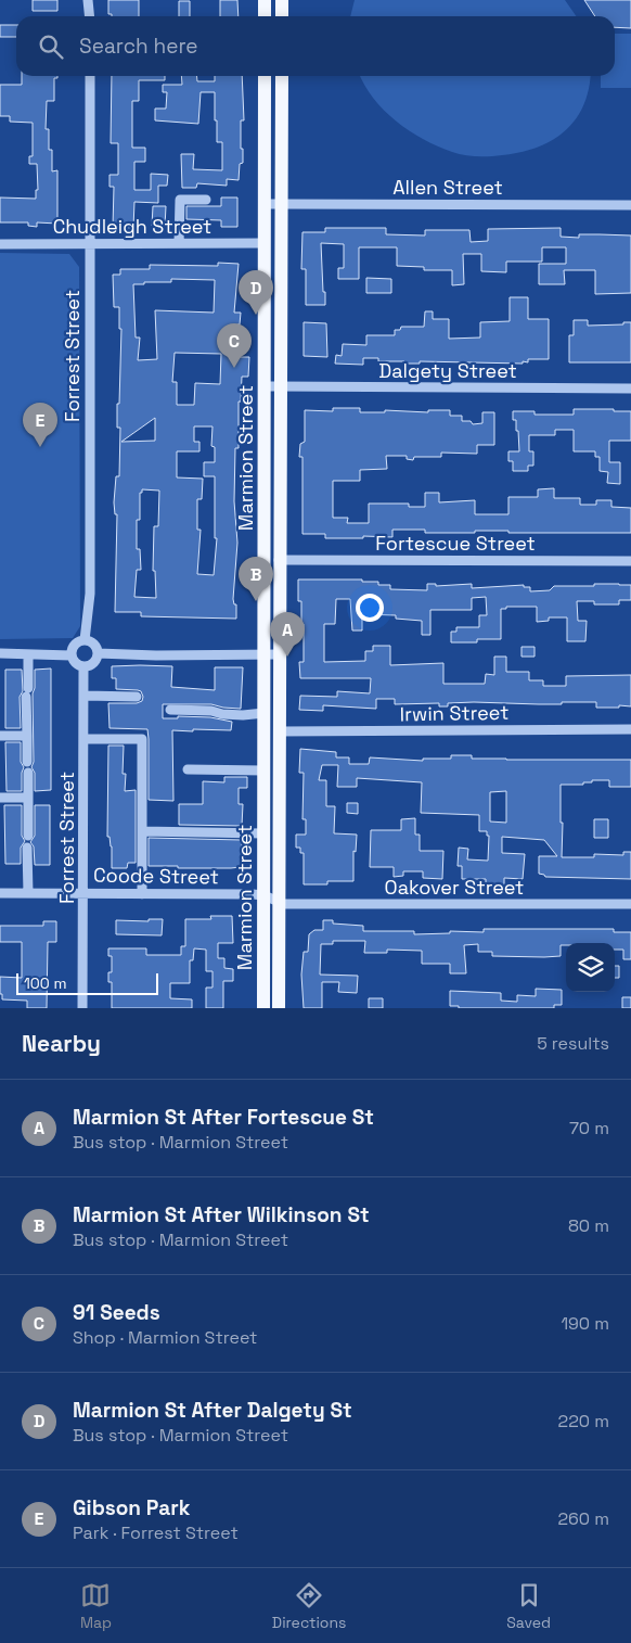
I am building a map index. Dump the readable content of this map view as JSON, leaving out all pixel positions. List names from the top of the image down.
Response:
{
  "streets": {
    "main road": ["Marmion Street"],
    "street": [
      "Allen Street",
      "Chudleigh Street",
      "Forrest Street",
      "Dalgety Street",
      "Fortescue Street",
      "Irwin Street",
      "Coode Street",
      "Oakover Street"
    ]
  },
  "crossings": [
    ["Allen Street", "Marmion Street"],
    ["Chudleigh Street", "Forrest Street"],
    ["Chudleigh Street", "Marmion Street"],
    ["Forrest Street", "Coode Street"],
    ["Dalgety Street", "Marmion Street"],
    ["Marmion Street", "Fortescue Street"],
    ["Marmion Street", "Irwin Street"],
    ["Marmion Street", "Coode Street"],
    ["Marmion Street", "Oakover Street"],
    ["Coode Street", "Oakover Street"]
  ],
  "scale_bar": "100 m",
  "page": {
    "search": "Search here",
    "pins": [
      "D",
      "C",
      "E",
      "B",
      "A"
    ],
    "scale": "100 m",
    "heading": ["Nearby", "5 results"],
    "list": [
      {
        "mark": "A",
        "name": "Marmion St After Fortescue St",
        "note": "Bus stop · Marmion Street",
        "value": "70 m"
      },
      {
        "mark": "B",
        "name": "Marmion St After Wilkinson St",
        "note": "Bus stop · Marmion Street",
        "value": "80 m"
      },
      {
        "mark": "C",
        "name": "91 Seeds",
        "note": "Shop · Marmion Street",
        "value": "190 m"
      },
      {
        "mark": "D",
        "name": "Marmion St After Dalgety St",
        "note": "Bus stop · Marmion Street",
        "value": "220 m"
      },
      {
        "mark": "E",
        "name": "Gibson Park",
        "note": "Park · Forrest Street",
        "value": "260 m"
      }
    ],
    "nav": ["Map", "Directions", "Saved"]
  }
}
